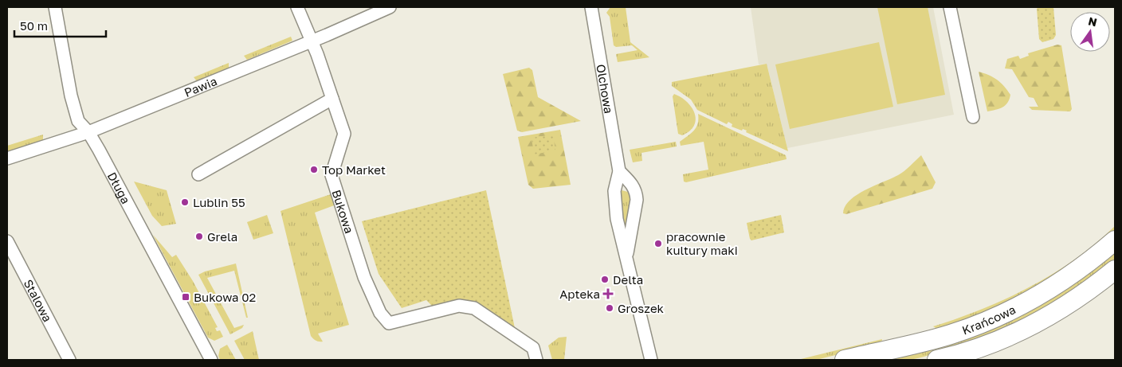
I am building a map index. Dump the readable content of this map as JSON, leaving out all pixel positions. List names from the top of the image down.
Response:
{
  "streets": {
    "main road": ["Krańcowa"],
    "street": [
      "Pawia",
      "Olchowa",
      "Długa",
      "Bukowa",
      "Stalowa"
    ]
  },
  "crossings": [
    ["Pawia", "Długa"],
    ["Pawia", "Bukowa"]
  ],
  "places": {
    "other": [
      "Top Market",
      "Lublin 55",
      "Grela",
      "pracownie kultury maki",
      "Delta",
      "Groszek"
    ],
    "health": ["Apteka"],
    "transit": ["Bukowa 02"]
  },
  "scale_bar": "50 m",
  "north": "top"
}
